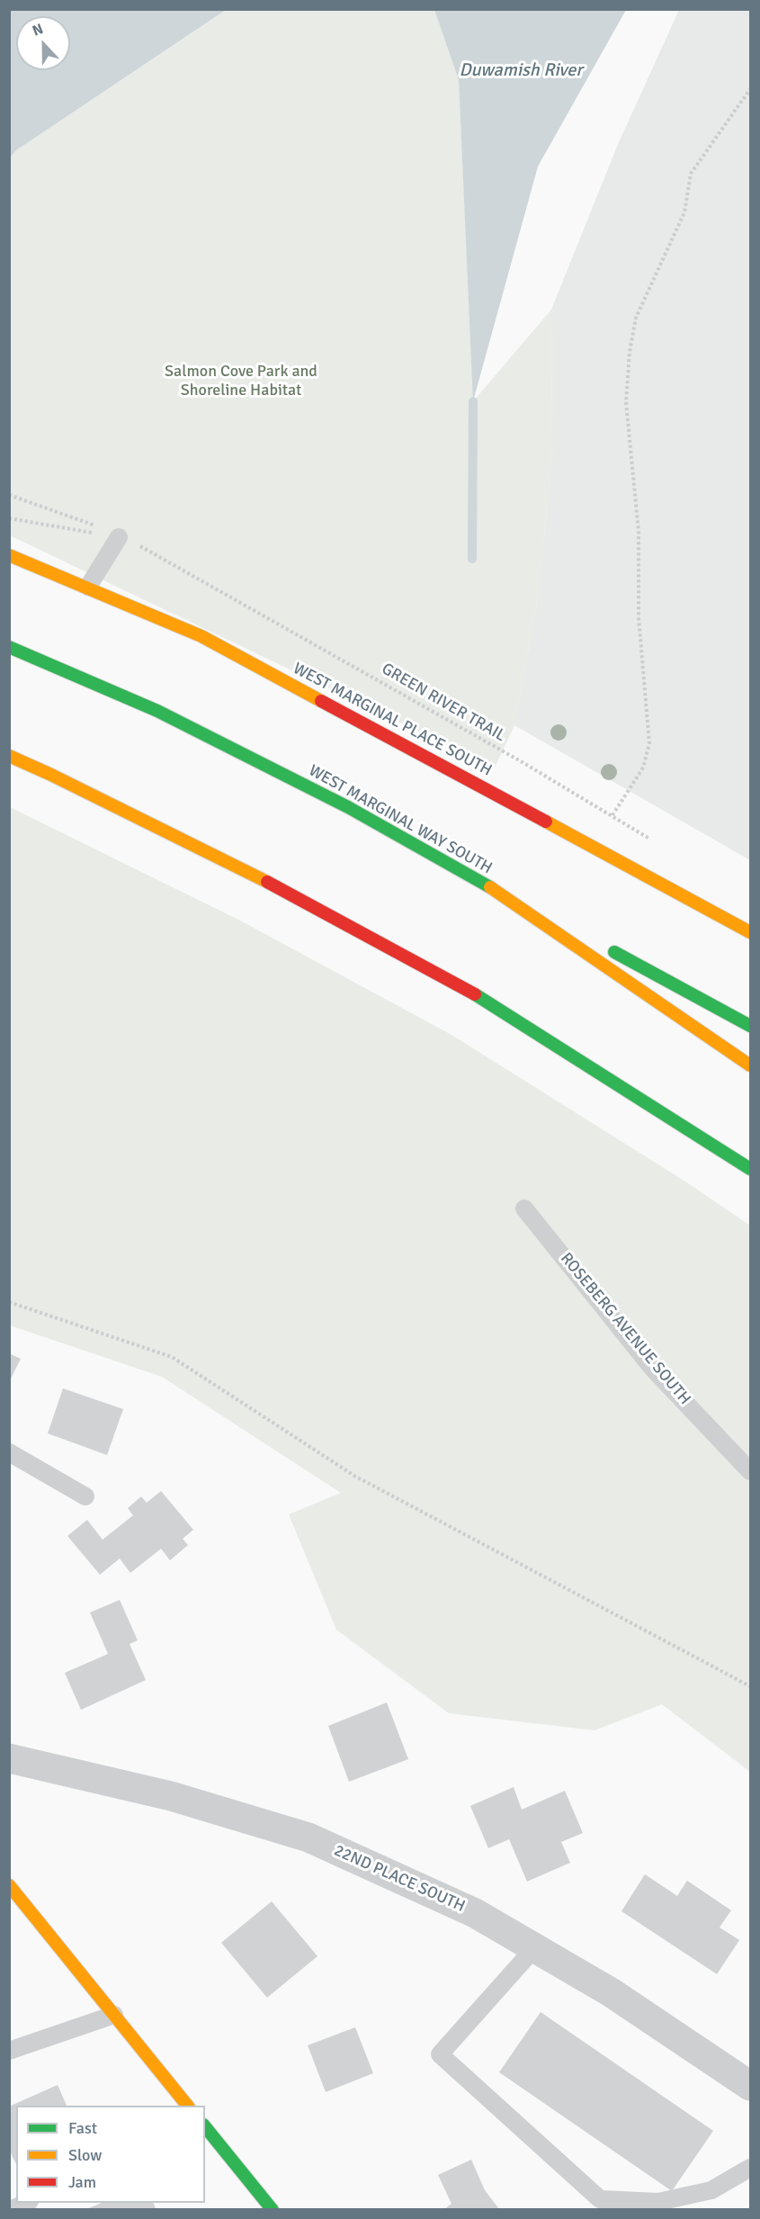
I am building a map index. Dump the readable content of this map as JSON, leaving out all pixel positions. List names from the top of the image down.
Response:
{
  "streets": {
    "main road": ["WEST MARGINAL PLACE SOUTH", "WEST MARGINAL WAY SOUTH"],
    "street": ["22ND PLACE SOUTH"],
    "lane": ["ROSEBERG AVENUE SOUTH"],
    "path": ["GREEN RIVER TRAIL"]
  },
  "water": ["Duwamish River"],
  "parks": ["Salmon Cove Park and Shoreline Habitat"],
  "legend": ["Fast", "Slow", "Jam"],
  "north": "top"
}
